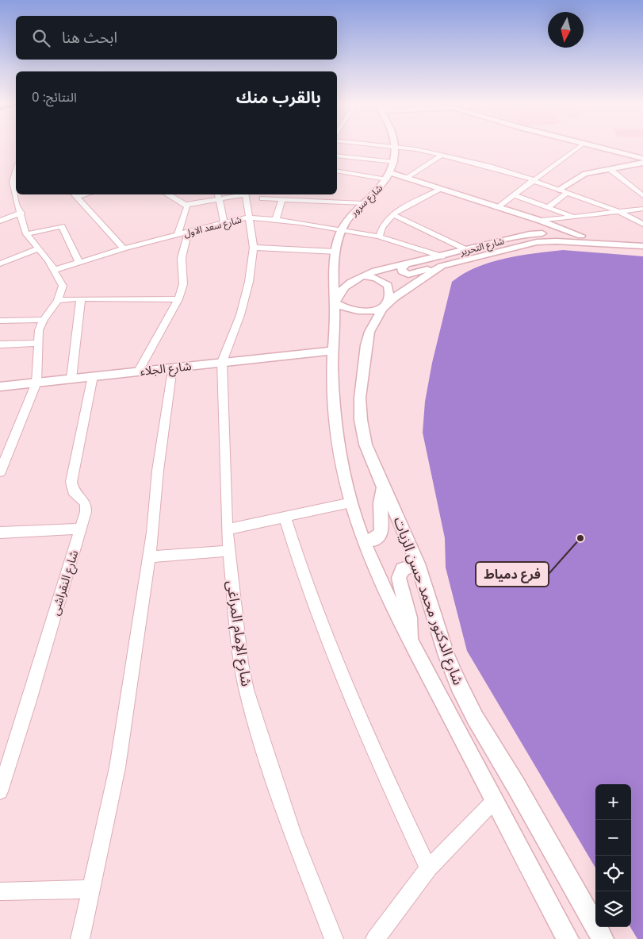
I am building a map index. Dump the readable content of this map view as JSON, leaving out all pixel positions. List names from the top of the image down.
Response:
{
  "streets": {
    "street": [
      "شارع سرور",
      "شارع سعد الاول",
      "شارع التحرير",
      "شارع الجلاء",
      "شارع النقراشى",
      "شارع الدكتور محمد حسن الزيات",
      "شارع الإمام المراغى"
    ]
  },
  "crossings": [
    ["شارع سرور", "شارع سعد الاول"],
    ["شارع سرور", "شارع التحرير"],
    ["شارع سرور", "شارع الدكتور محمد حسن الزيات"],
    ["شارع سعد الاول", "شارع التحرير"],
    ["شارع التحرير", "شارع الدكتور محمد حسن الزيات"],
    ["شارع الجلاء", "شارع النقراشى"],
    ["شارع الجلاء", "شارع الدكتور محمد حسن الزيات"],
    ["شارع الجلاء", "شارع الإمام المراغى"]
  ],
  "places": ["فرع دمياط"],
  "north": "bottom",
  "page": {
    "search": "ابحث هنا",
    "heading": ["بالقرب منك", "النتائج: 0"],
    "map_buttons": ["+", "−"]
  }
}
